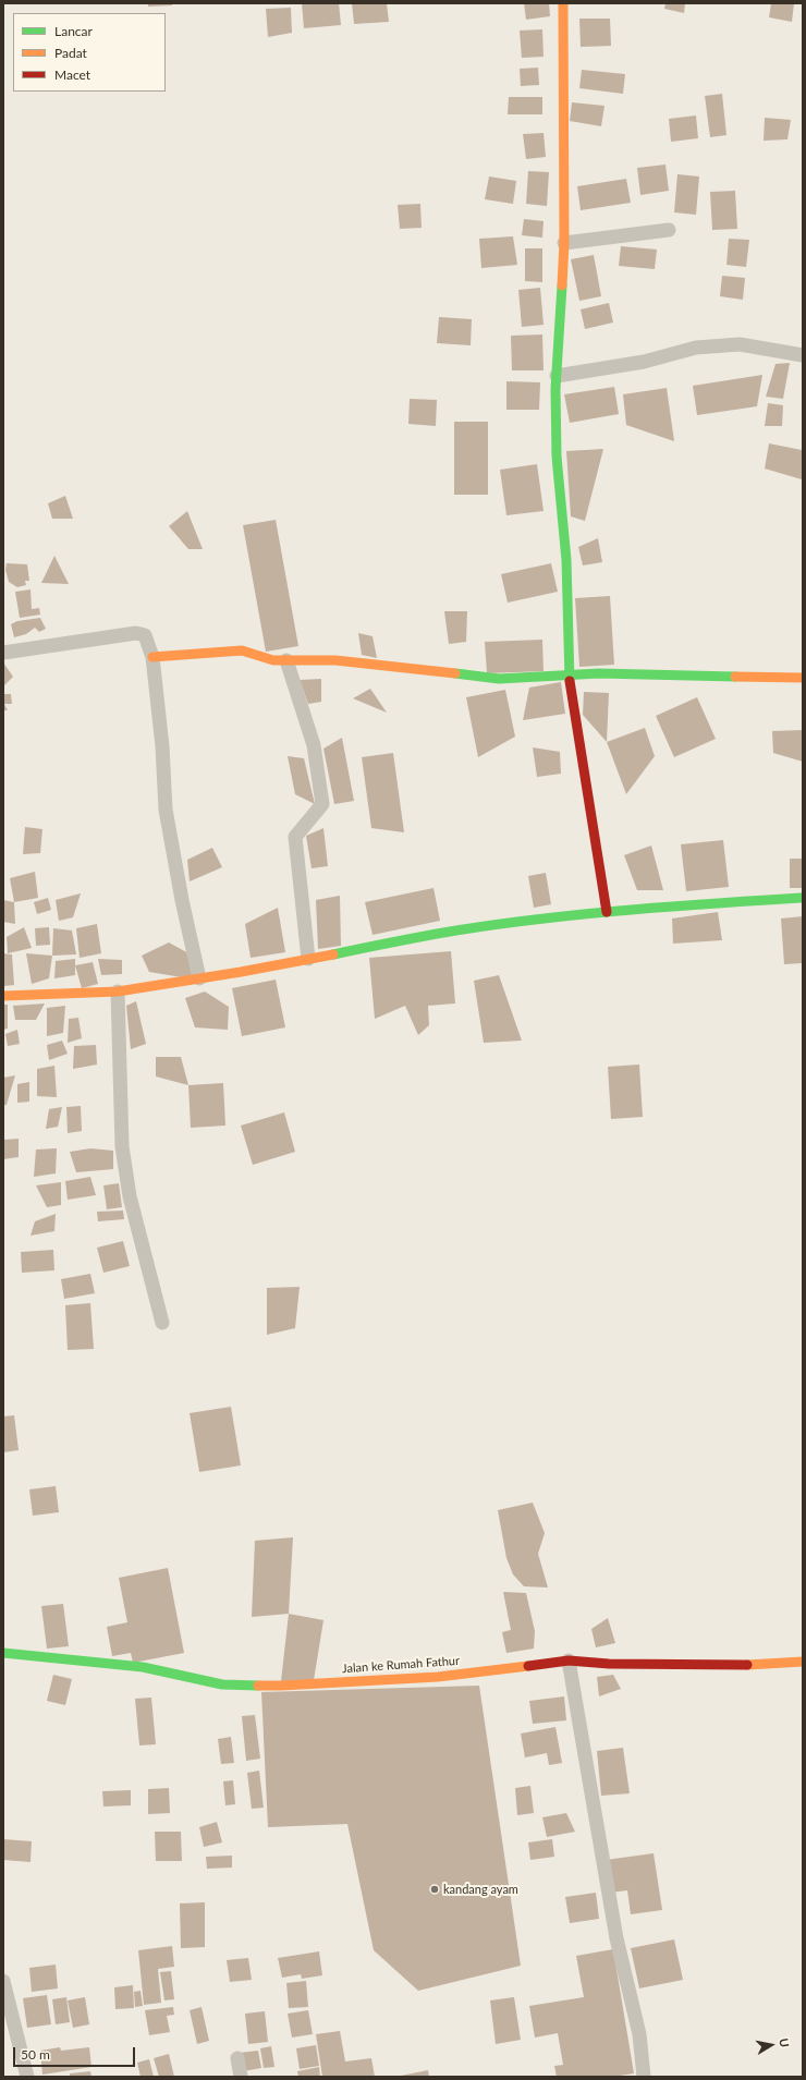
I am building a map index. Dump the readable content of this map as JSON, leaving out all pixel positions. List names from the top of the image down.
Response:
{
  "streets": {
    "street": ["Jalan ke Rumah Fathur"]
  },
  "places": ["kandang ayam"],
  "legend": ["Lancar", "Padat", "Macet"],
  "scale_bar": "50 m",
  "north": "right"
}
